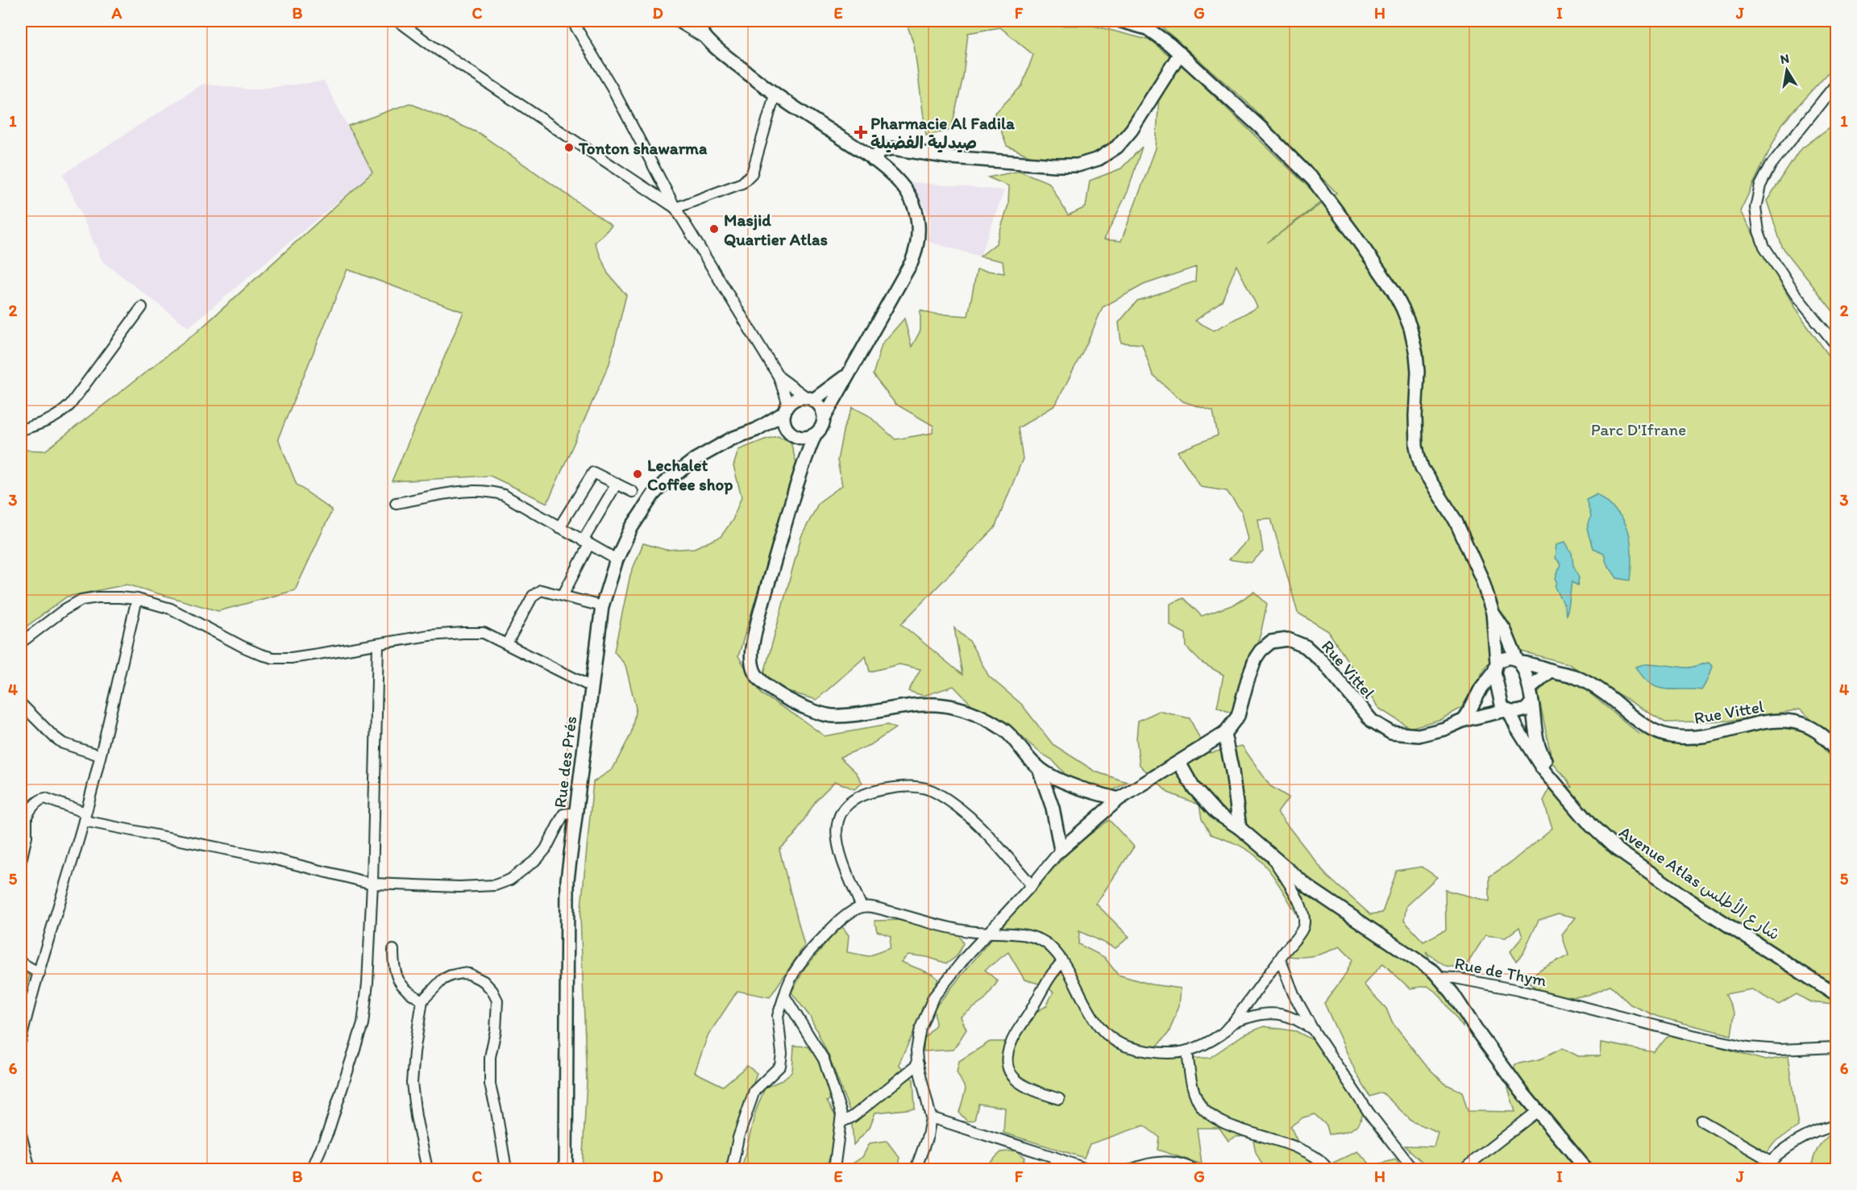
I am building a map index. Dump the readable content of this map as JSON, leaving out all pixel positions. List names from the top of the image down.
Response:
{
  "streets": {
    "street": [
      "Rue Vittel",
      "Rue des Prés",
      "Avenue Atlas شارع الأطلس",
      "Rue de Thym"
    ]
  },
  "crossings": [
    ["Rue Vittel", "Avenue Atlas شارع الأطلس"],
    ["Rue Vittel", "Rue de Thym"]
  ],
  "parks": ["Parc D'Ifrane"],
  "places": {
    "health": ["Pharmacie Al Fadila صيدلية الفضيلة"],
    "other": ["Tonton shawarma", "Masjid Quartier Atlas", "Lechalet Coffee shop"]
  },
  "north": "top",
  "grid": {
    "columns": [
      "A",
      "B",
      "C",
      "D",
      "E",
      "F",
      "G",
      "H",
      "I",
      "J"
    ],
    "rows": [
      "1",
      "2",
      "3",
      "4",
      "5",
      "6"
    ]
  }
}
